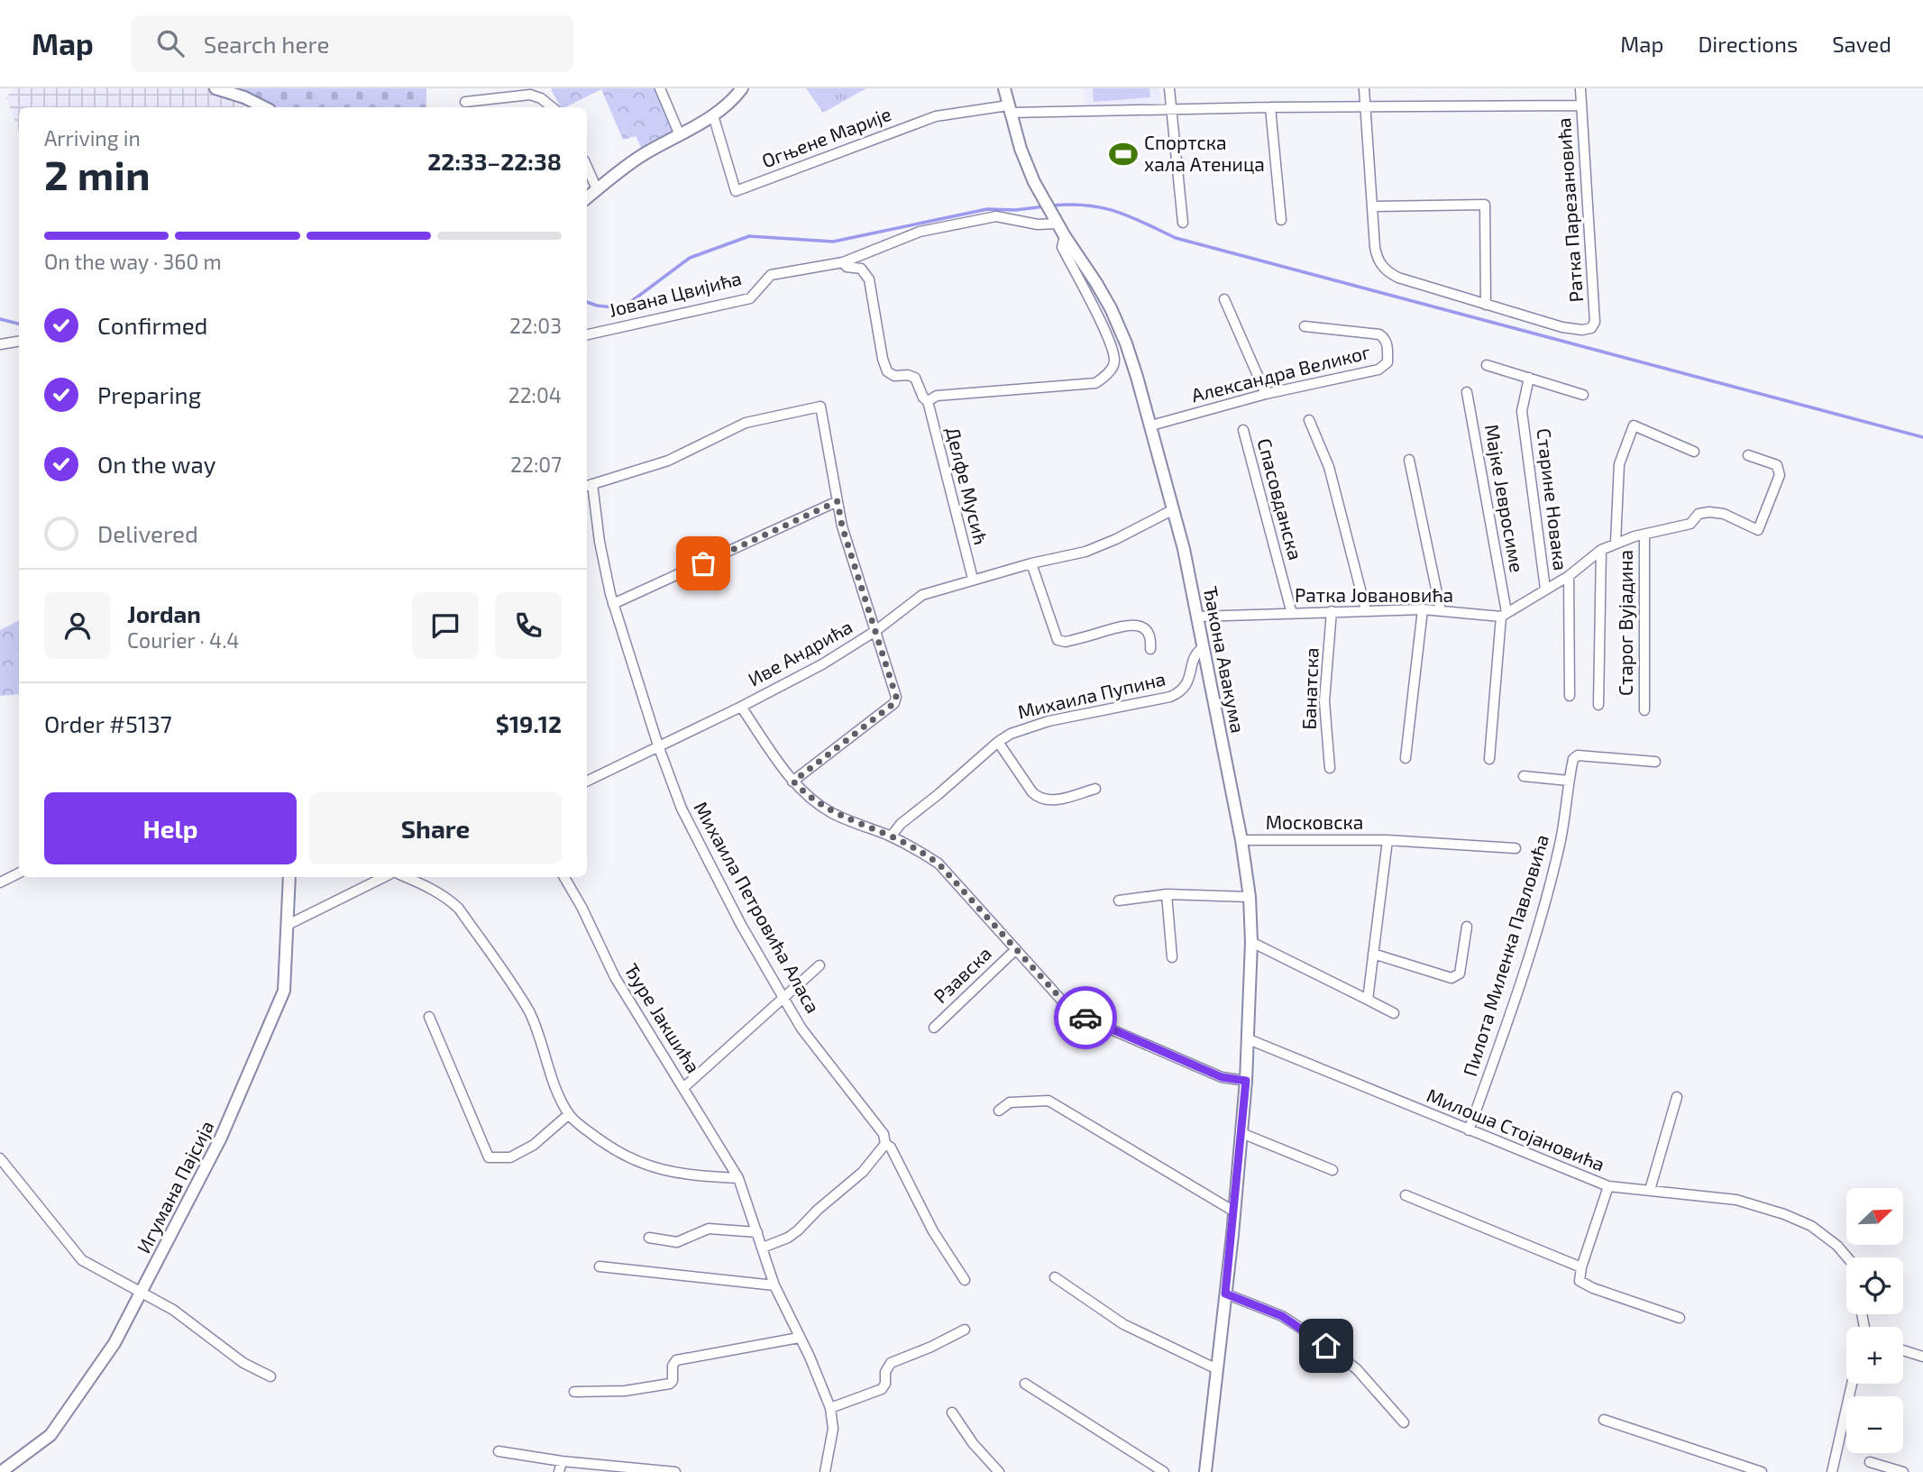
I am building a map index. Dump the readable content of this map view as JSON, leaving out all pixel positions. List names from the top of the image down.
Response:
{
  "streets": {
    "main road": ["Ђакона Авакума", "Игумана Пајсија"],
    "street": [
      "Огњене Марије",
      "Ратка Парезановића",
      "Јована Цвијића",
      "Александра Великог",
      "Делфе Мусић",
      "Мајке Јевросиме",
      "Спасовданска",
      "Старине Новака",
      "Ратка Јовановића",
      "Старог Вујадина",
      "Иве Андрића",
      "Банатска",
      "Михаила Пупина",
      "Московска",
      "Михаила Петровића Аласа",
      "Пилота Миленка Павловића",
      "Рзавска",
      "Ђуре Јакшића",
      "Милоша Стојановића"
    ]
  },
  "crossings": [
    ["Огњене Марије", "Ђакона Авакума"],
    ["Јована Цвијића", "Ђакона Авакума"],
    ["Александра Великог", "Ђакона Авакума"],
    ["Делфе Мусић", "Иве Андрића"],
    ["Мајке Јевросиме", "Ратка Јовановића"],
    ["Спасовданска", "Ратка Јовановића"],
    ["Ратка Јовановића", "Ђакона Авакума"],
    ["Ратка Јовановића", "Банатска"],
    ["Иве Андрића", "Ђакона Авакума"],
    ["Иве Андрића", "Михаила Петровића Аласа"],
    ["Ђакона Авакума", "Михаила Пупина"],
    ["Ђакона Авакума", "Московска"],
    ["Ђакона Авакума", "Милоша Стојановића"],
    ["Пилота Миленка Павловића", "Милоша Стојановића"]
  ],
  "places": {
    "sports": ["Спортска хала Атеница"]
  },
  "north": "top right",
  "page": {
    "header": "Map",
    "search": "Search here",
    "nav": ["Map", "Directions", "Saved"],
    "heading": ["2 min", "Arriving in", "22:33–22:38"],
    "panel": [
      "Jordan",
      "Courier · 4.4",
      "Order #5137",
      "$19.12"
    ],
    "bar": "On the way · 360 m",
    "list": [
      ["Confirmed", "22:03"],
      ["Preparing", "22:04"],
      ["On the way", "22:07"],
      "Delivered"
    ],
    "buttons": ["Help", "Share"],
    "map_buttons": ["+", "−"]
  }
}
